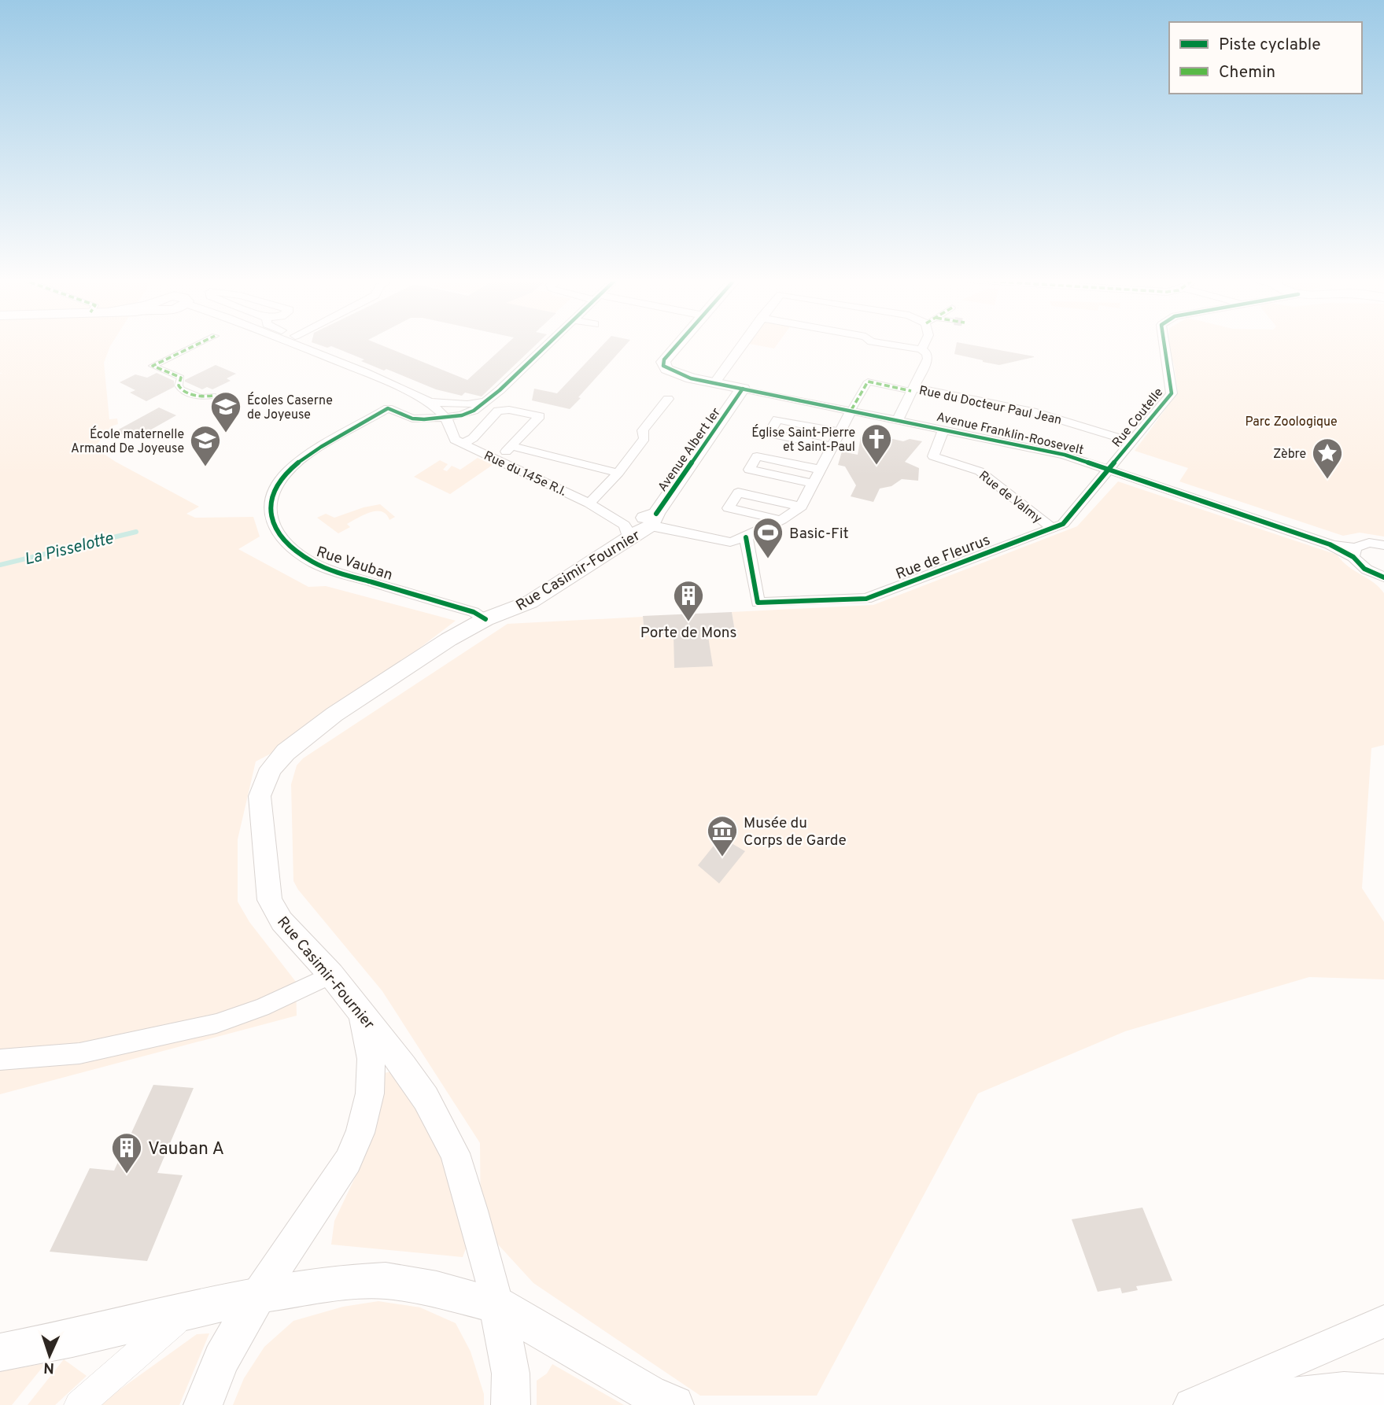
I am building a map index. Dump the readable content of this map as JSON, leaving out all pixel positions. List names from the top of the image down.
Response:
{
  "streets": {
    "main road": ["Avenue Albert Ier", "Rue Casimir-Fournier"],
    "street": [
      "Rue du Docteur Paul Jean",
      "Rue Coutelle",
      "Avenue Franklin-Roosevelt",
      "Rue du 145e R.I.",
      "Rue de Valmy",
      "Rue de Fleurus",
      "Rue Vauban"
    ]
  },
  "crossings": [
    ["Rue du Docteur Paul Jean", "Rue Coutelle"],
    ["Rue Coutelle", "Avenue Franklin-Roosevelt"],
    ["Rue Coutelle", "Rue de Fleurus"],
    ["Avenue Franklin-Roosevelt", "Avenue Albert Ier"],
    ["Avenue Franklin-Roosevelt", "Rue de Valmy"],
    ["Avenue Franklin-Roosevelt", "Rue de Fleurus"],
    ["Avenue Albert Ier", "Rue Casimir-Fournier"],
    ["Rue de Valmy", "Rue de Fleurus"],
    ["Rue Vauban", "Rue Casimir-Fournier"]
  ],
  "water": ["La Pisselotte"],
  "parks": ["Parc Zoologique"],
  "places": {
    "school or university": ["Écoles Caserne de Joyeuse", "École maternelle Armand De Joyeuse"],
    "church": ["Église Saint-Pierre et Saint-Paul"],
    "place": ["Zèbre"],
    "sports": ["Basic-Fit"],
    "building": ["Porte de Mons", "Vauban A"],
    "museum": ["Musée du Corps de Garde"]
  },
  "legend": ["Piste cyclable", "Chemin"],
  "north": "bottom"
}
